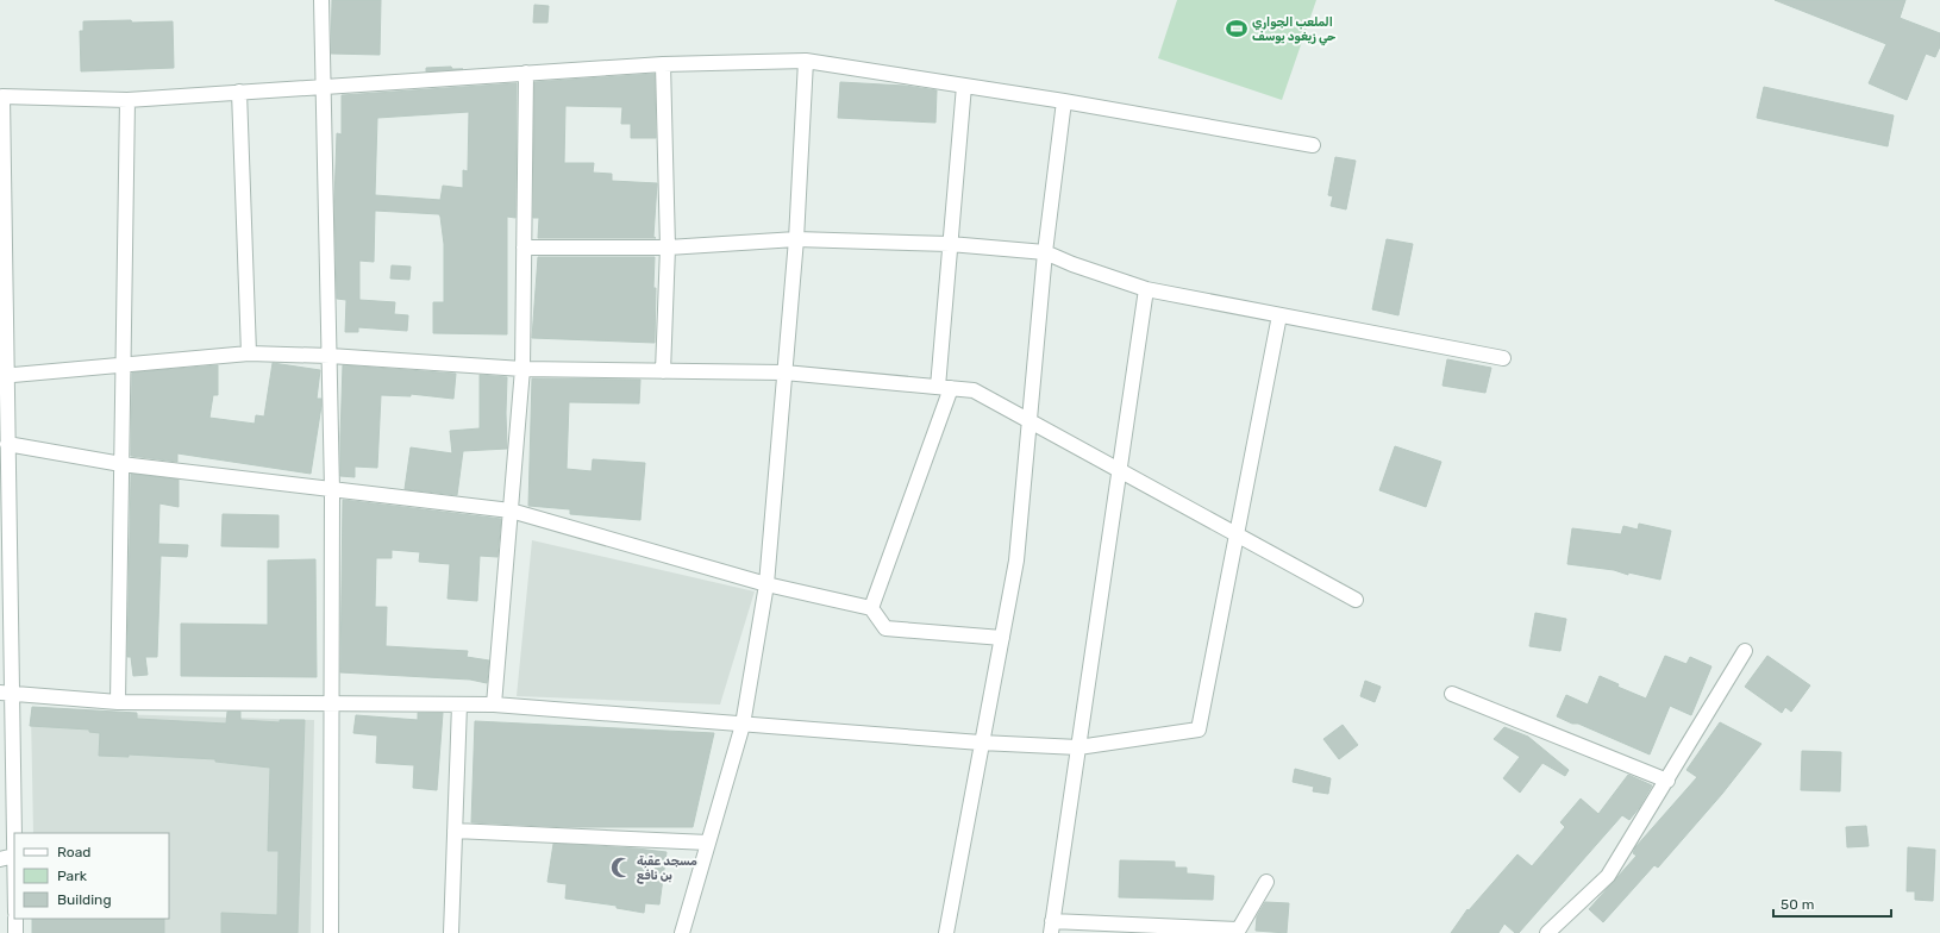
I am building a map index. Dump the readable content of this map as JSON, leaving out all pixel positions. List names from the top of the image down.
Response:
{
  "places": {
    "sports": ["الملعب الجواري حي زيغود يوسف"],
    "mosque": ["مسجد عقبة بن نافع"]
  },
  "legend": ["Road", "Park", "Building"],
  "scale_bar": "50 m"
}
